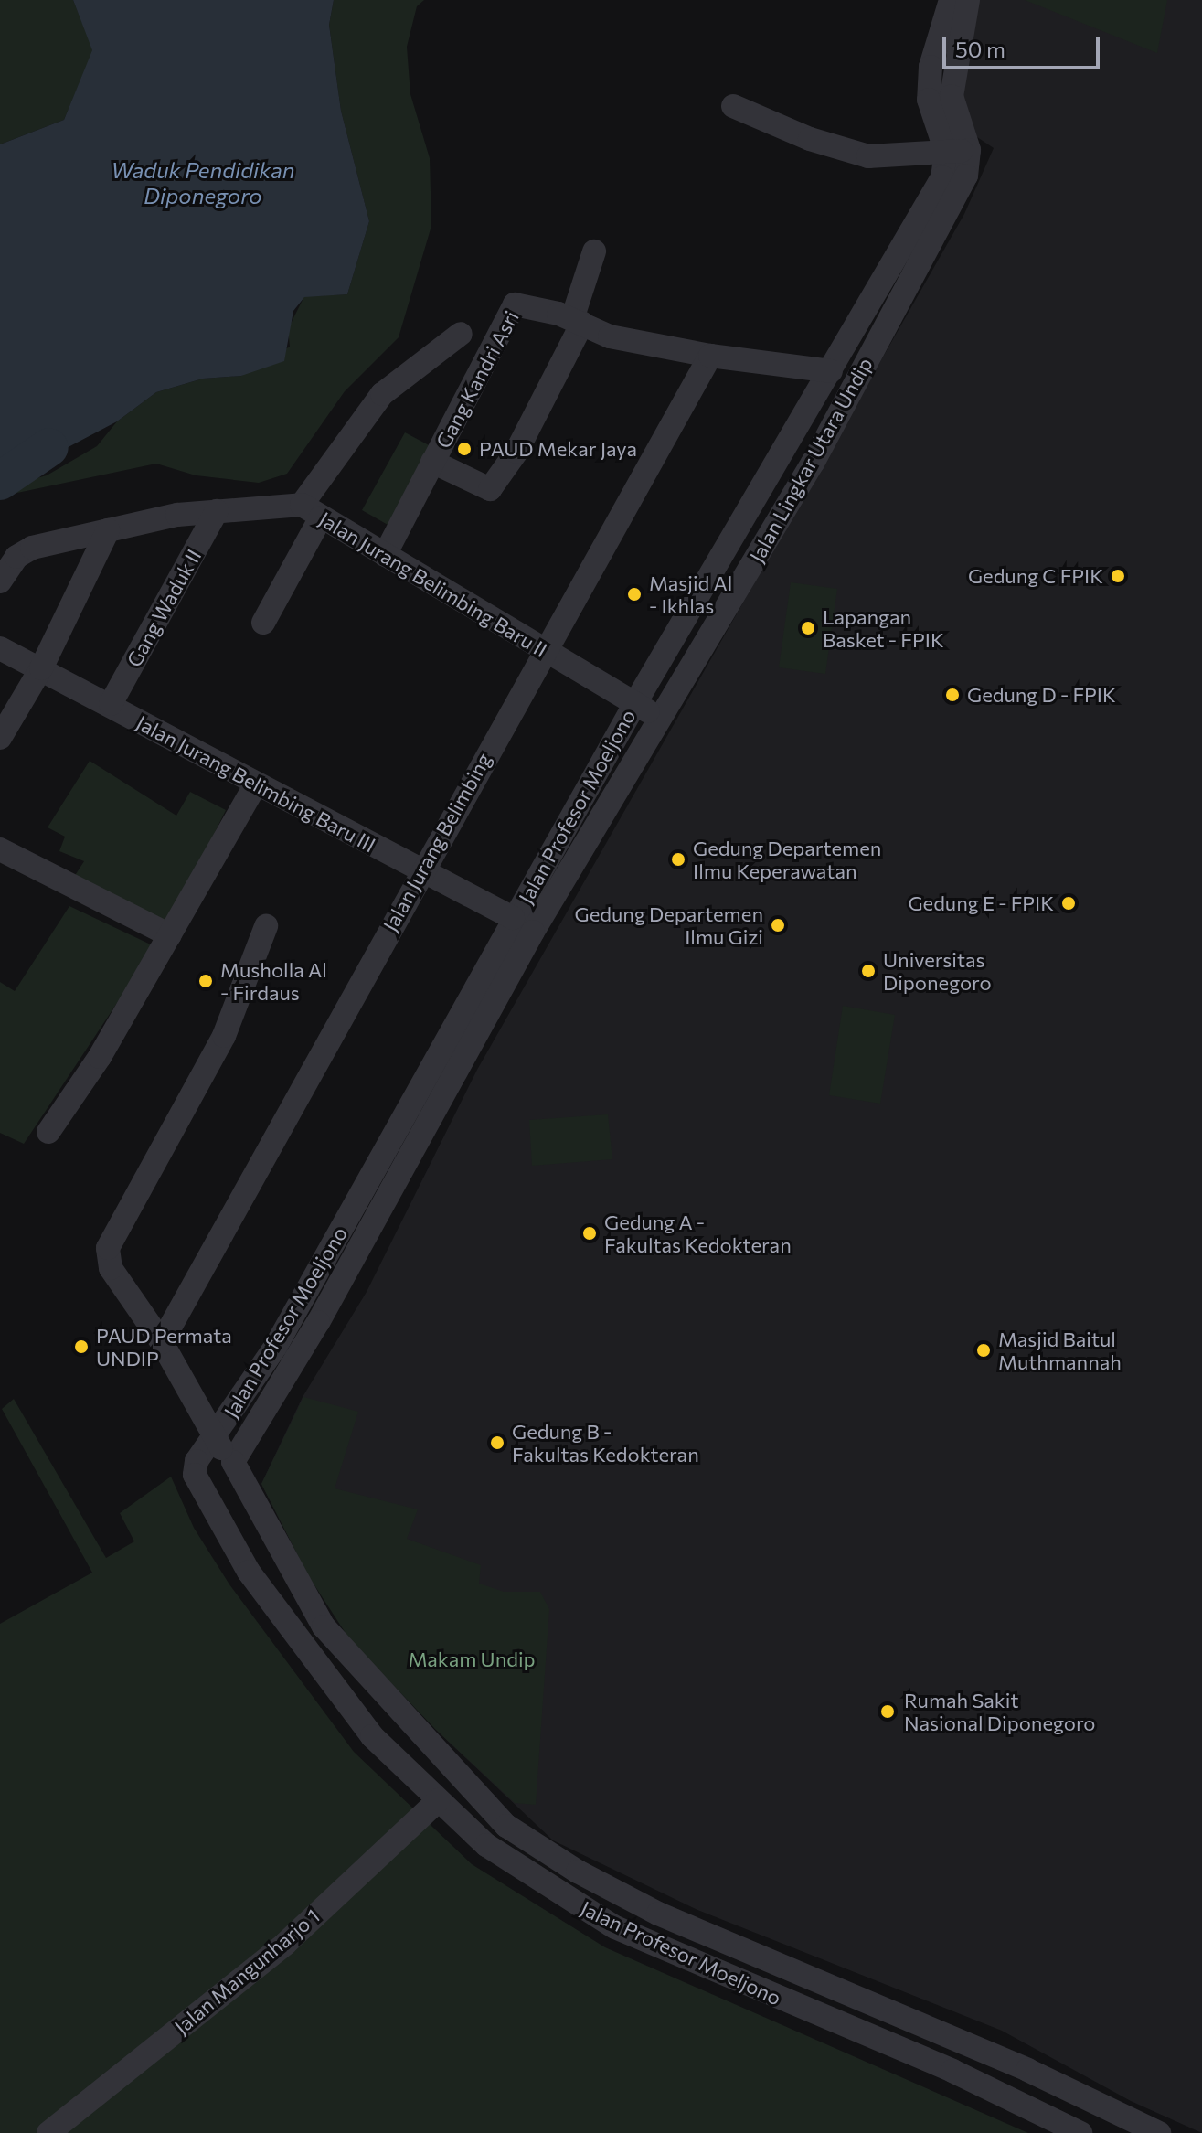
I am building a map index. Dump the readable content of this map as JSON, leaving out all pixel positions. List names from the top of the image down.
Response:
{
  "streets": {
    "street": [
      "Gang Kandri Asri",
      "Jalan Lingkar Utara Undip",
      "Jalan Jurang Belimbing Baru II",
      "Gang Waduk II",
      "Jalan Jurang Belimbing Baru III",
      "Jalan Profesor Moeljono",
      "Jalan Jurang Belimbing",
      "Jalan Mangunharjo 1"
    ]
  },
  "crossings": [
    ["Gang Kandri Asri", "Jalan Jurang Belimbing Baru II"],
    ["Gang Kandri Asri", "Jalan Jurang Belimbing"],
    ["Jalan Lingkar Utara Undip", "Jalan Jurang Belimbing Baru II"],
    ["Jalan Lingkar Utara Undip", "Jalan Jurang Belimbing Baru III"],
    ["Jalan Lingkar Utara Undip", "Jalan Profesor Moeljono"],
    ["Jalan Jurang Belimbing Baru II", "Gang Waduk II"],
    ["Jalan Jurang Belimbing Baru II", "Jalan Profesor Moeljono"],
    ["Jalan Jurang Belimbing Baru II", "Jalan Jurang Belimbing"],
    ["Gang Waduk II", "Jalan Jurang Belimbing Baru III"],
    ["Jalan Jurang Belimbing Baru III", "Jalan Profesor Moeljono"],
    ["Jalan Jurang Belimbing Baru III", "Jalan Jurang Belimbing"],
    ["Jalan Profesor Moeljono", "Jalan Mangunharjo 1"]
  ],
  "water": ["Waduk Pendidikan Diponegoro"],
  "parks": ["Makam Undip"],
  "places": [
    "PAUD Mekar Jaya",
    "Gedung C FPIK",
    "Masjid Al - Ikhlas",
    "Lapangan Basket - FPIK",
    "Gedung D - FPIK",
    "Gedung Departemen Ilmu Keperawatan",
    "Gedung E - FPIK",
    "Gedung Departemen Ilmu Gizi",
    "Universitas Diponegoro",
    "Musholla Al - Firdaus",
    "Gedung A - Fakultas Kedokteran",
    "PAUD Permata UNDIP",
    "Masjid Baitul Muthmannah",
    "Gedung B - Fakultas Kedokteran",
    "Rumah Sakit Nasional Diponegoro"
  ],
  "scale_bar": "50 m"
}
